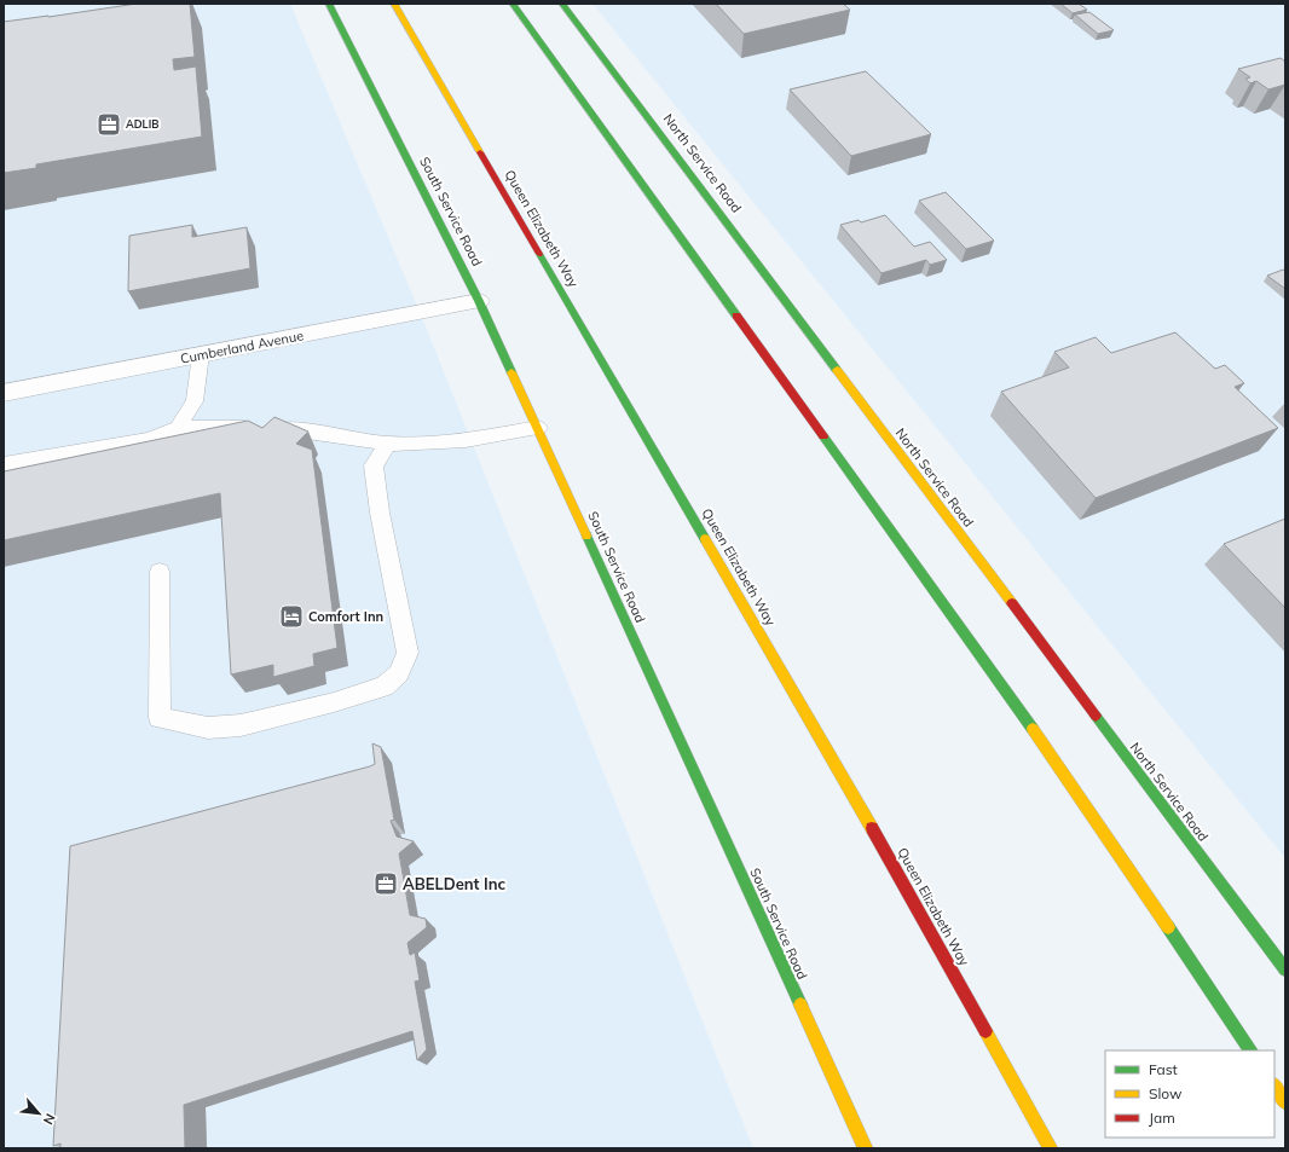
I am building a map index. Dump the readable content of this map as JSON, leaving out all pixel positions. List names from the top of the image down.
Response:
{
  "streets": {
    "main road": ["North Service Road", "South Service Road", "Queen Elizabeth Way"],
    "street": ["Cumberland Avenue"]
  },
  "crossings": [
    ["South Service Road", "Cumberland Avenue"]
  ],
  "places": {
    "office": ["ADLIB", "ABELDent Inc"],
    "hotel": ["Comfort Inn"]
  },
  "legend": ["Fast", "Slow", "Jam"],
  "north": "bottom right"
}
